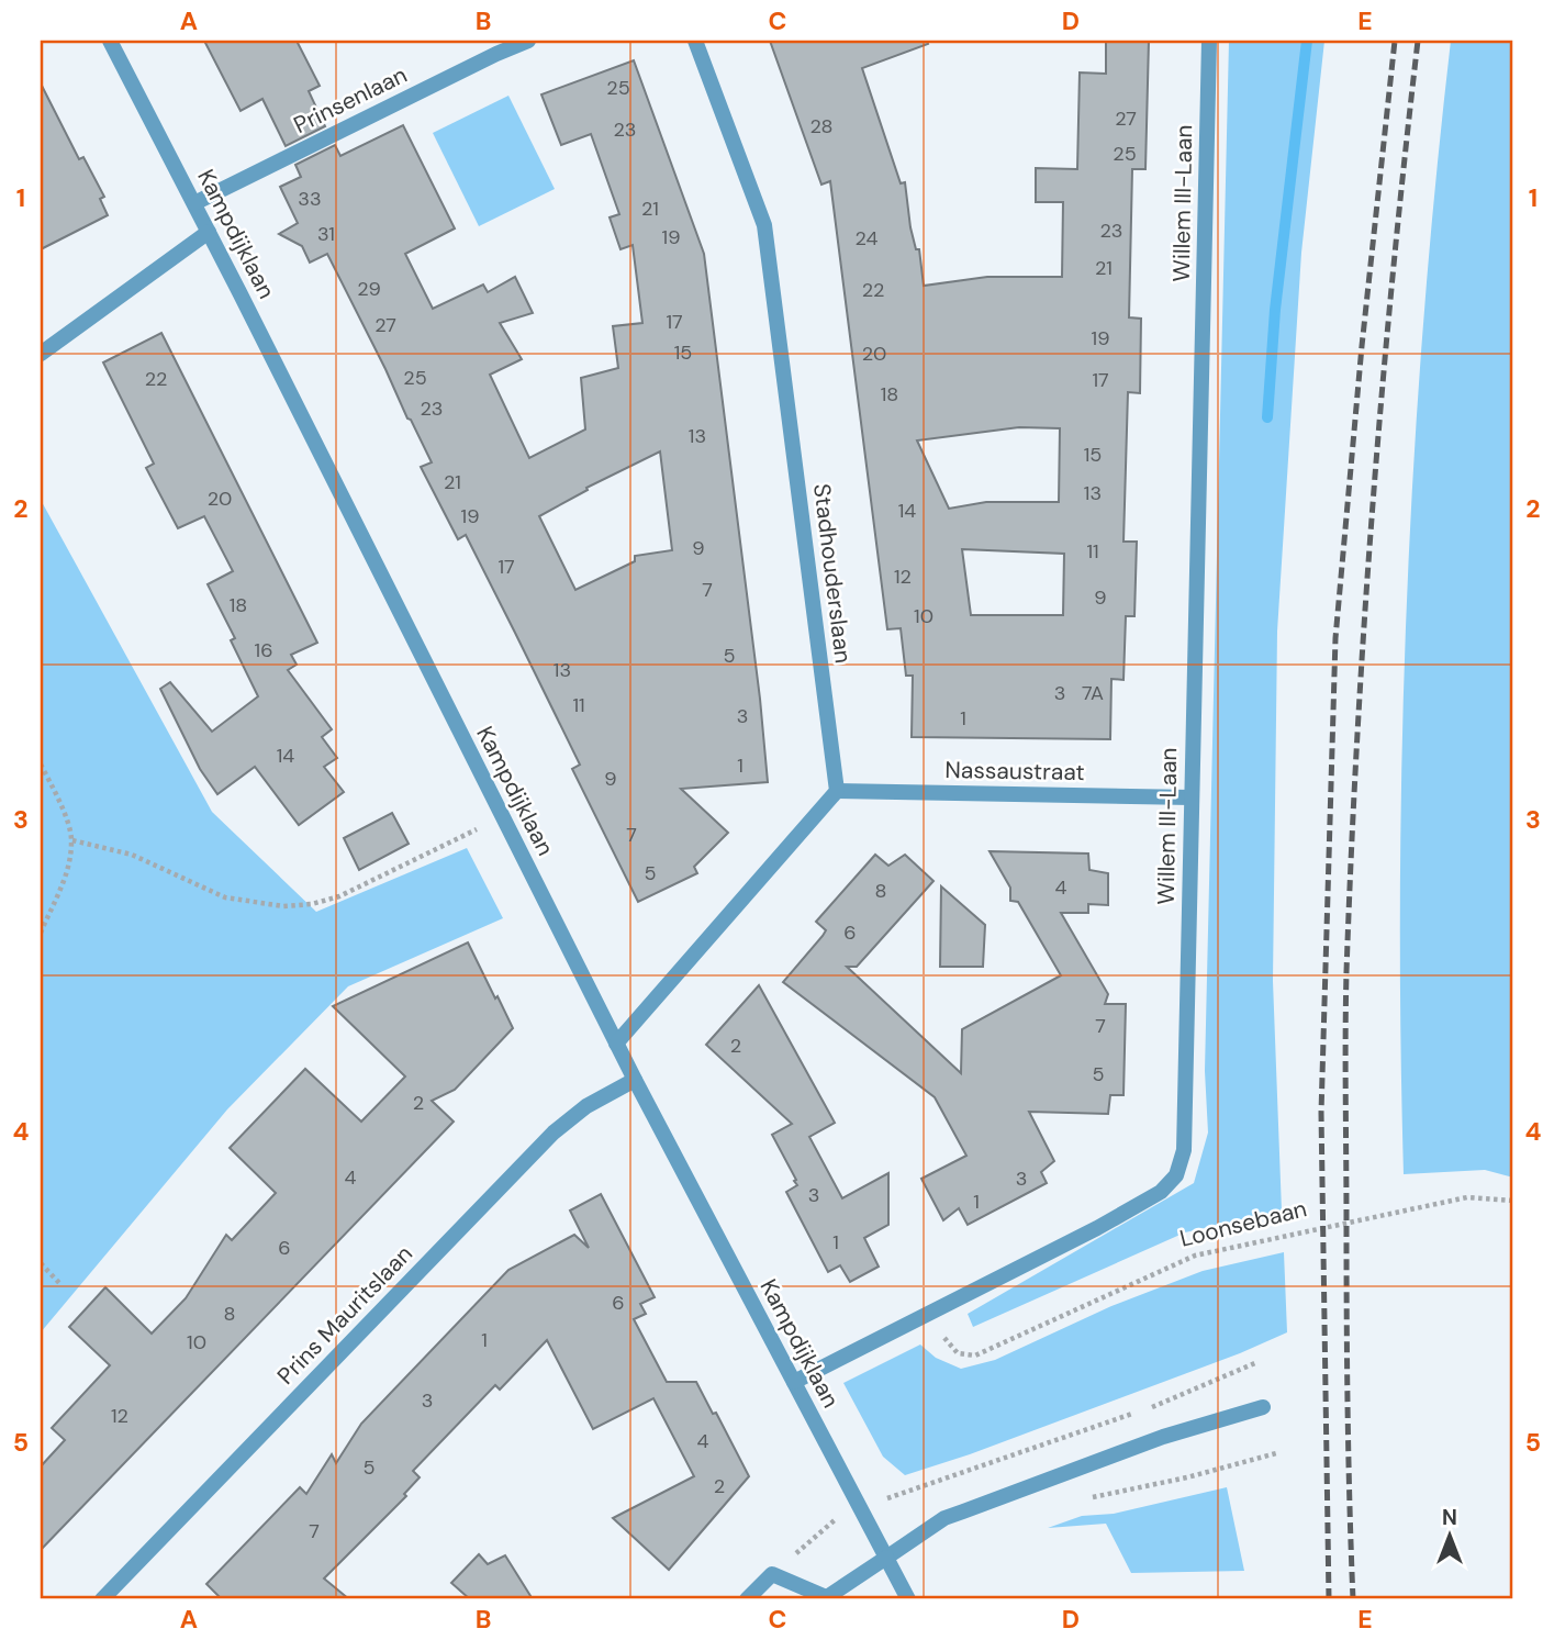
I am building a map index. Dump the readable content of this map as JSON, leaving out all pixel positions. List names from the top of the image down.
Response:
{
  "streets": {
    "street": [
      "Prinsenlaan",
      "Willem III-Laan",
      "Kampdijklaan",
      "Stadhouderslaan",
      "Nassaustraat",
      "Prins Mauritslaan"
    ],
    "path": ["Loonsebaan"]
  },
  "crossings": [
    ["Prinsenlaan", "Kampdijklaan"],
    ["Willem III-Laan", "Kampdijklaan"],
    ["Willem III-Laan", "Nassaustraat"],
    ["Willem III-Laan", "Loonsebaan"],
    ["Kampdijklaan", "Prins Mauritslaan"],
    ["Stadhouderslaan", "Nassaustraat"]
  ],
  "house_numbers": [
    "25",
    "27",
    "28",
    "23",
    "25",
    "33",
    "21",
    "23",
    "31",
    "19",
    "24",
    "21",
    "29",
    "22",
    "17",
    "27",
    "19",
    "15",
    "20",
    "25",
    "22",
    "17",
    "18",
    "23",
    "13",
    "15",
    "21",
    "13",
    "20",
    "14",
    "19",
    "9",
    "11",
    "17",
    "12",
    "7",
    "9",
    "18",
    "10",
    "16",
    "5",
    "13",
    "3",
    "7A",
    "11",
    "3",
    "1",
    "14",
    "1",
    "9",
    "7",
    "5",
    "4",
    "8",
    "6",
    "7",
    "2",
    "5",
    "2",
    "4",
    "3",
    "3",
    "1",
    "1",
    "6",
    "6",
    "8",
    "1",
    "10",
    "3",
    "12",
    "4",
    "5",
    "2",
    "7"
  ],
  "north": "top",
  "grid": {
    "columns": [
      "A",
      "B",
      "C",
      "D",
      "E"
    ],
    "rows": [
      "1",
      "2",
      "3",
      "4",
      "5"
    ]
  }
}
